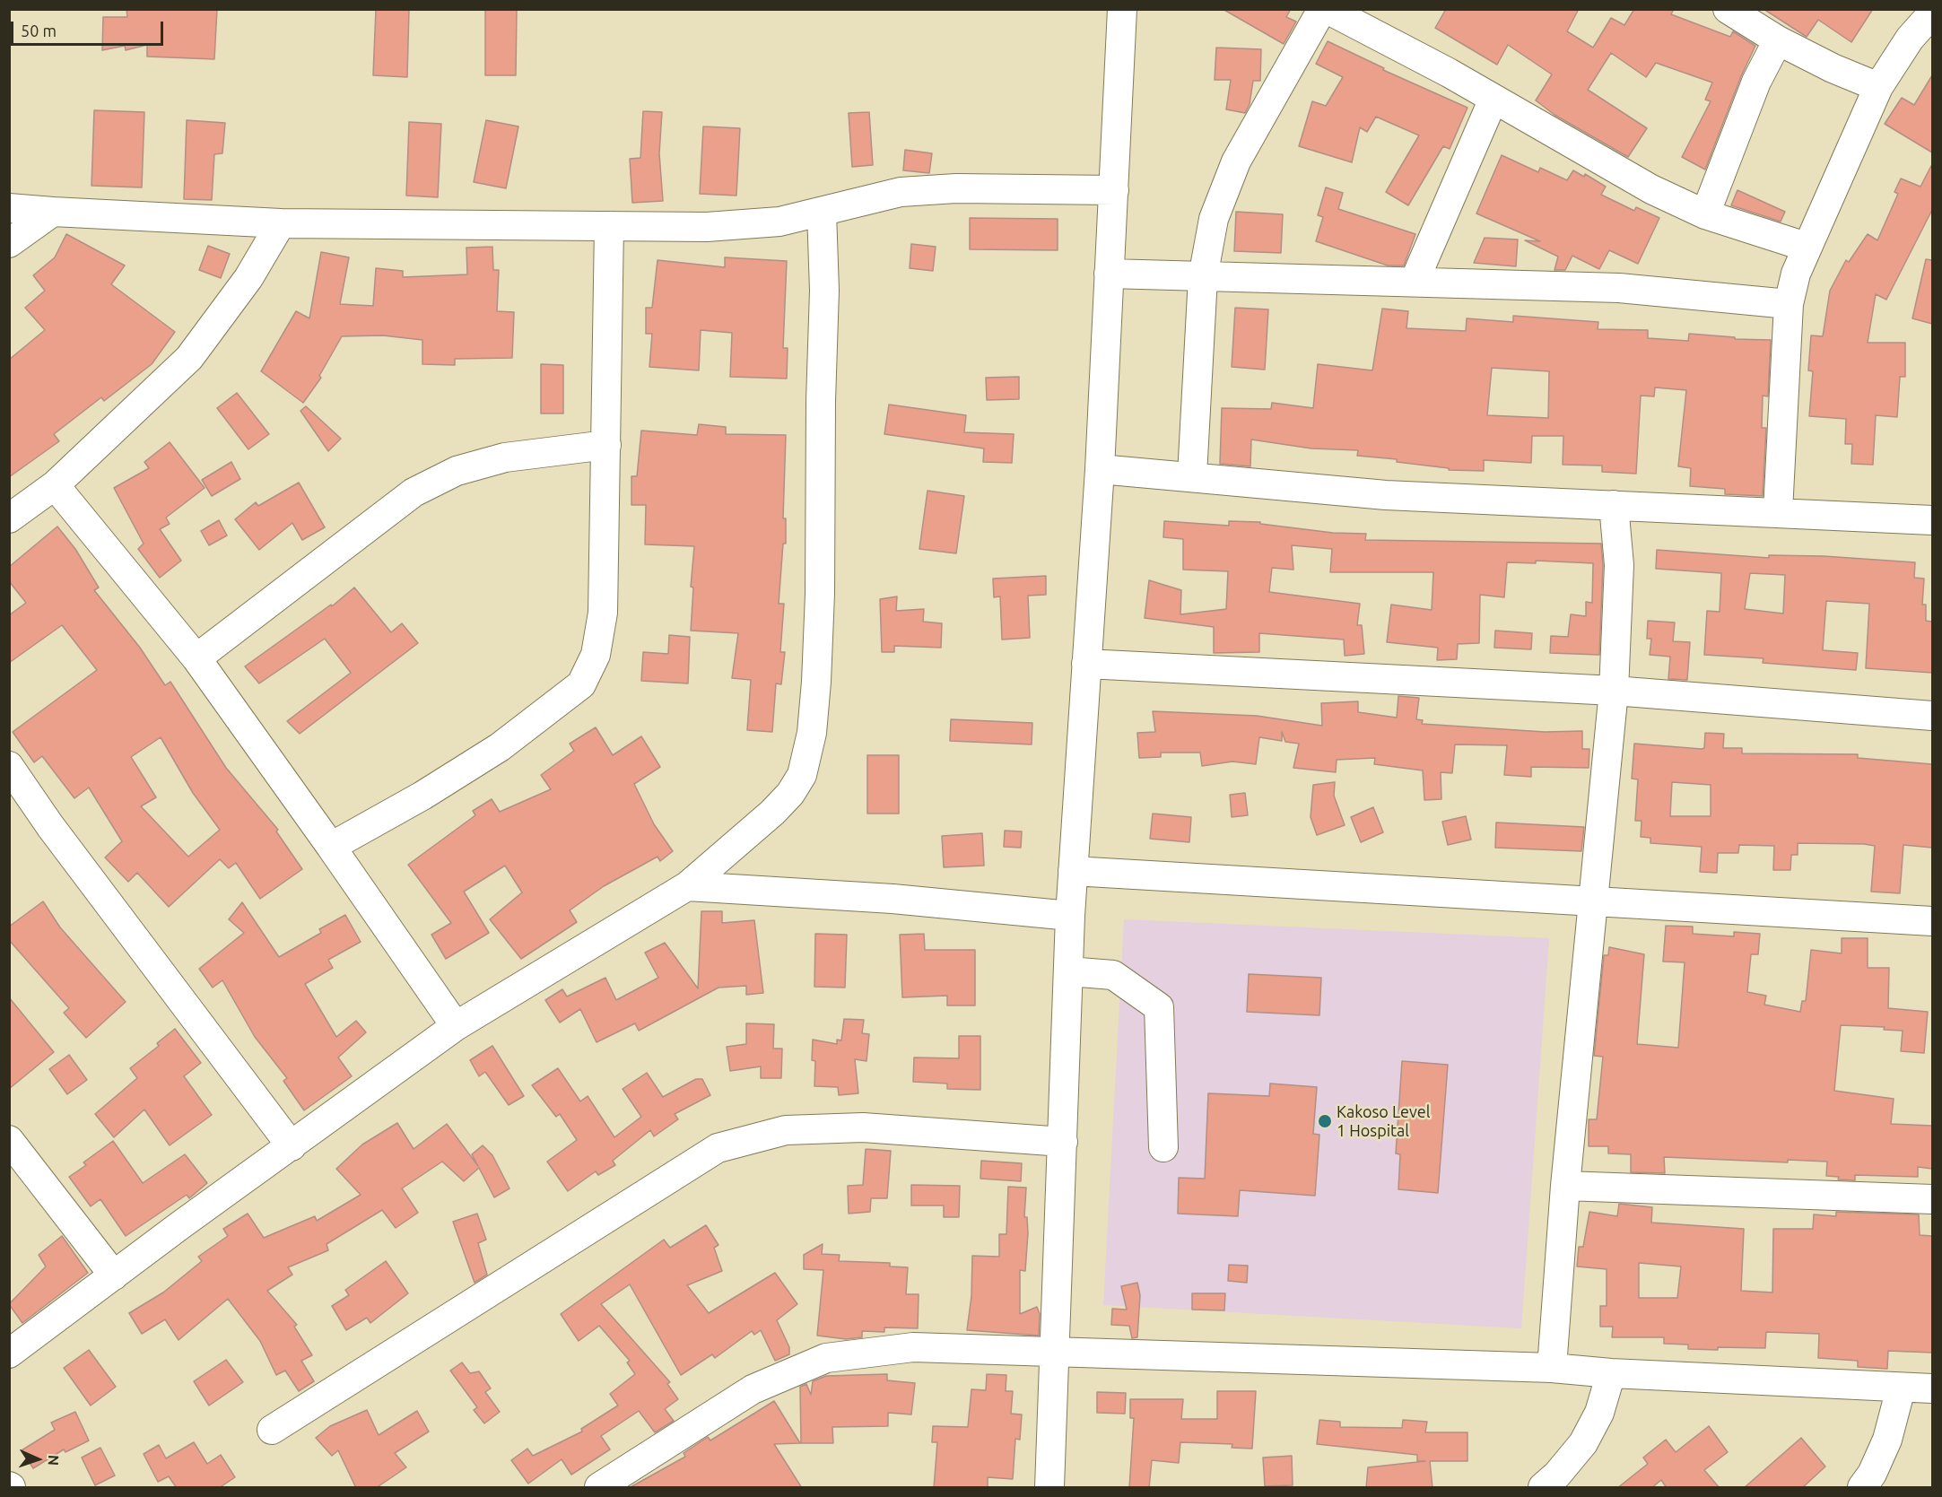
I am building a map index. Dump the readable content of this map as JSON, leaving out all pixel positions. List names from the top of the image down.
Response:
{
  "places": ["Kakoso Level 1 Hospital"],
  "scale_bar": "50 m",
  "north": "right"
}
